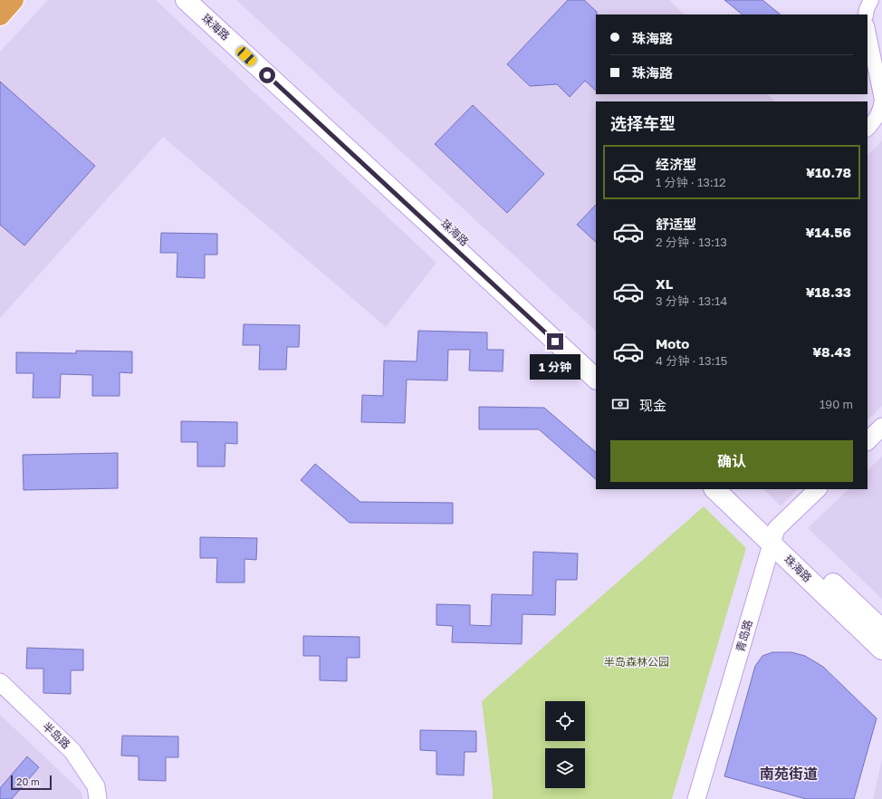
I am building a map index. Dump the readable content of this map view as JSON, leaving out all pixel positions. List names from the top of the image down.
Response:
{
  "streets": {
    "main road": ["珠海路"],
    "street": ["青岛路", "半岛路"]
  },
  "crossings": [
    ["珠海路", "青岛路"]
  ],
  "districts": ["南苑街道"],
  "parks": ["半岛森林公园"],
  "scale_bar": "20 m",
  "page": {
    "banner": ["珠海路", "珠海路"],
    "heading": "选择车型",
    "list": [
      {
        "name": "经济型",
        "note": "1 分钟 · 13:12",
        "value": "¥10.78"
      },
      {
        "name": "舒适型",
        "note": "2 分钟 · 13:13",
        "value": "¥14.56"
      },
      {
        "name": "XL",
        "note": "3 分钟 · 13:14",
        "value": "¥18.33"
      },
      {
        "name": "Moto",
        "note": "4 分钟 · 13:15",
        "value": "¥8.43"
      }
    ],
    "bubble": "1 分钟",
    "pay": ["现金", "190 m"],
    "buttons": "确认",
    "scale": "20 m"
  }
}
